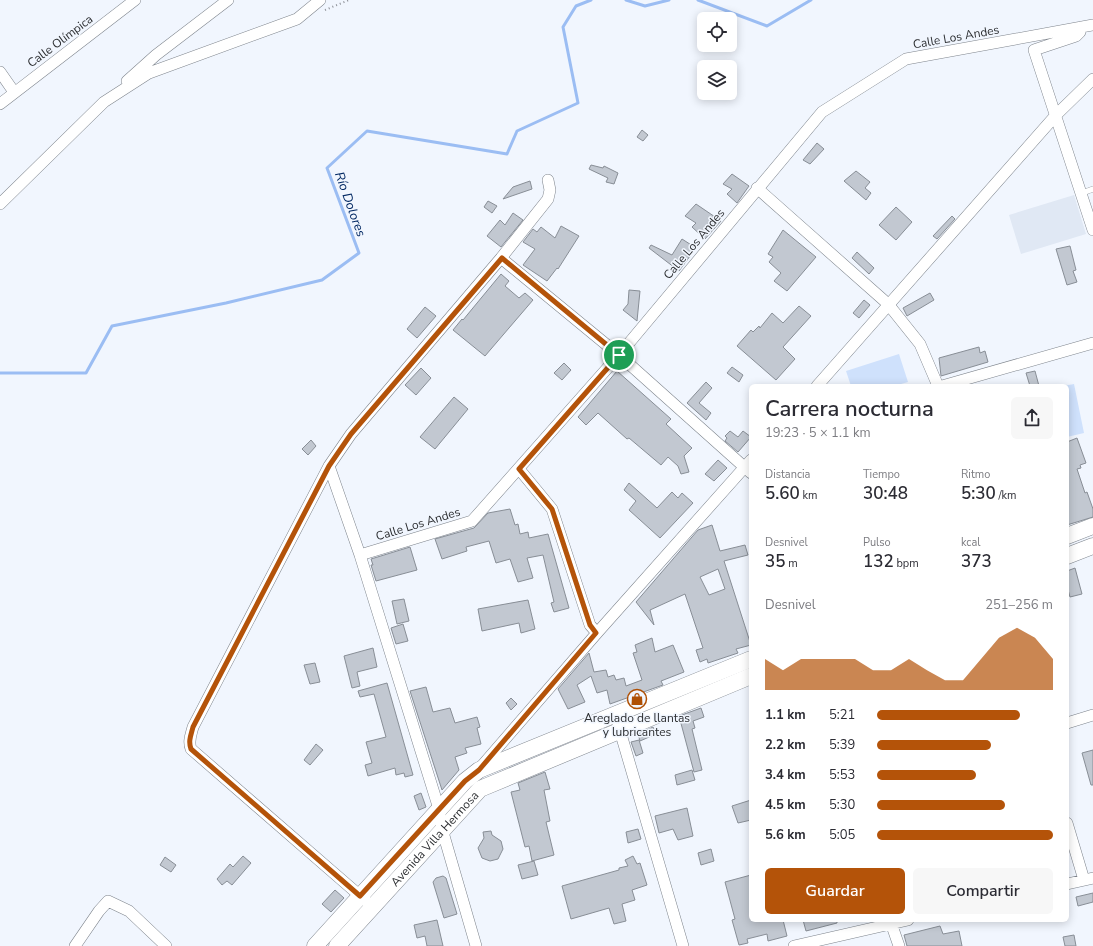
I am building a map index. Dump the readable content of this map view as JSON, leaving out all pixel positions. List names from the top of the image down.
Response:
{
  "streets": {
    "street": ["Calle Los Andes", "Calle Olímpica", "Avenida Villa Hermosa"]
  },
  "water": ["Río Dolores"],
  "places": {
    "shop": ["Areglado de llantas y lubricantes"]
  },
  "page": {
    "heading": ["Carrera nocturna", "19:23 · 5 × 1.1 km"],
    "stats": [
      ["Distancia", "5.60 km"],
      ["Tiempo", "30:48"],
      ["Ritmo", "5:30 /km"],
      ["Desnivel", "35 m"],
      ["Pulso", "132 bpm"],
      ["kcal", "373"]
    ],
    "chart": ["Desnivel", "251–256 m"],
    "list": [
      {
        "name": "1.1 km",
        "note": "5:21"
      },
      {
        "name": "2.2 km",
        "note": "5:39"
      },
      {
        "name": "3.4 km",
        "note": "5:53"
      },
      {
        "name": "4.5 km",
        "note": "5:30"
      },
      {
        "name": "5.6 km",
        "note": "5:05"
      }
    ],
    "buttons": ["Guardar", "Compartir"]
  }
}
